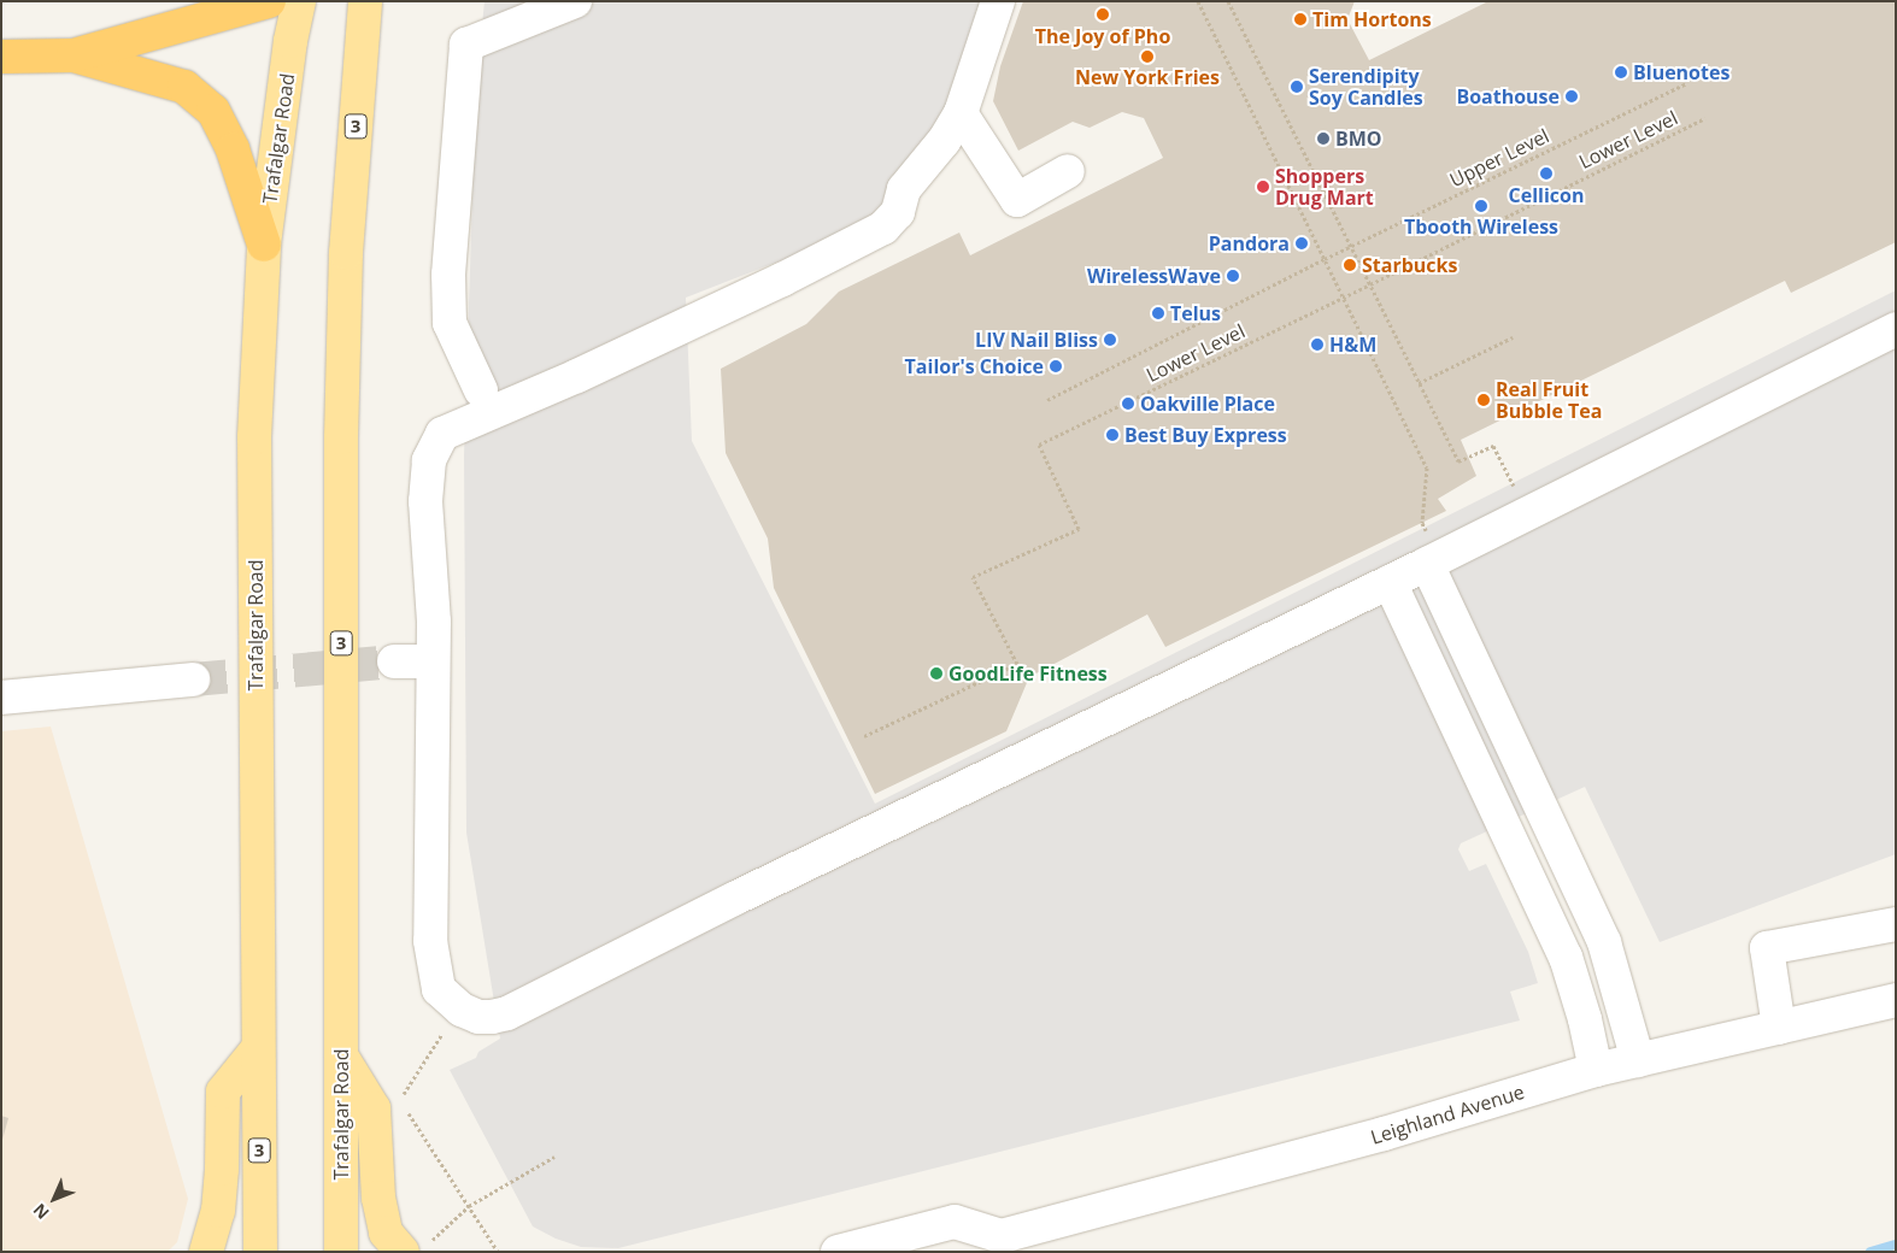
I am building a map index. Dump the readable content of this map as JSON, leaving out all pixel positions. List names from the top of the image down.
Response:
{
  "streets": {
    "main road": ["3", "Trafalgar Road"],
    "street": ["Leighland Avenue"],
    "path": ["Lower Level", "Upper Level"]
  },
  "places": [
    "The Joy of Pho",
    "Tim Hortons",
    "New York Fries",
    "Bluenotes",
    "Serendipity Soy Candles",
    "Boathouse",
    "BMO",
    "Cellicon",
    "Shoppers Drug Mart",
    "Tbooth Wireless",
    "Pandora",
    "Starbucks",
    "WirelessWave",
    "Telus",
    "LIV Nail Bliss",
    "H&M",
    "Tailor's Choice",
    "Real Fruit Bubble Tea",
    "Oakville Place",
    "Best Buy Express",
    "GoodLife Fitness"
  ],
  "north": "bottom left"
}
